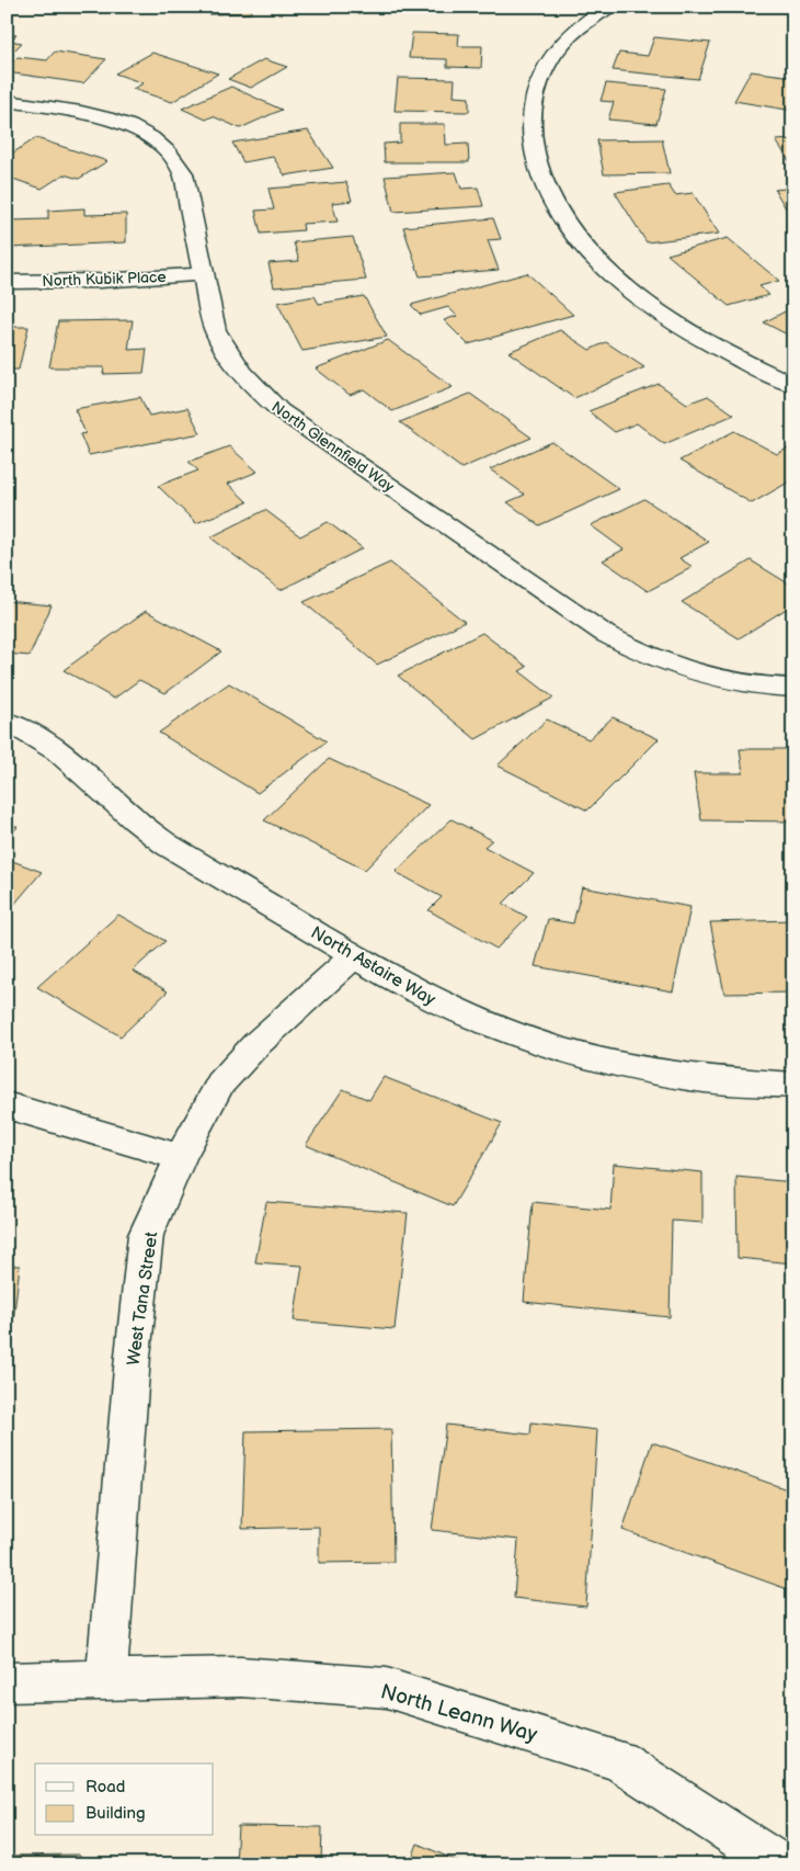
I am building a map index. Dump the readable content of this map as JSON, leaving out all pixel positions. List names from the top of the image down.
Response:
{
  "streets": {
    "street": [
      "North Kubik Place",
      "North Glennfield Way",
      "North Astaire Way",
      "West Tana Street",
      "North Leann Way"
    ]
  },
  "crossings": [
    ["North Kubik Place", "North Glennfield Way"],
    ["North Astaire Way", "West Tana Street"],
    ["West Tana Street", "North Leann Way"]
  ],
  "legend": ["Road", "Building"]
}
